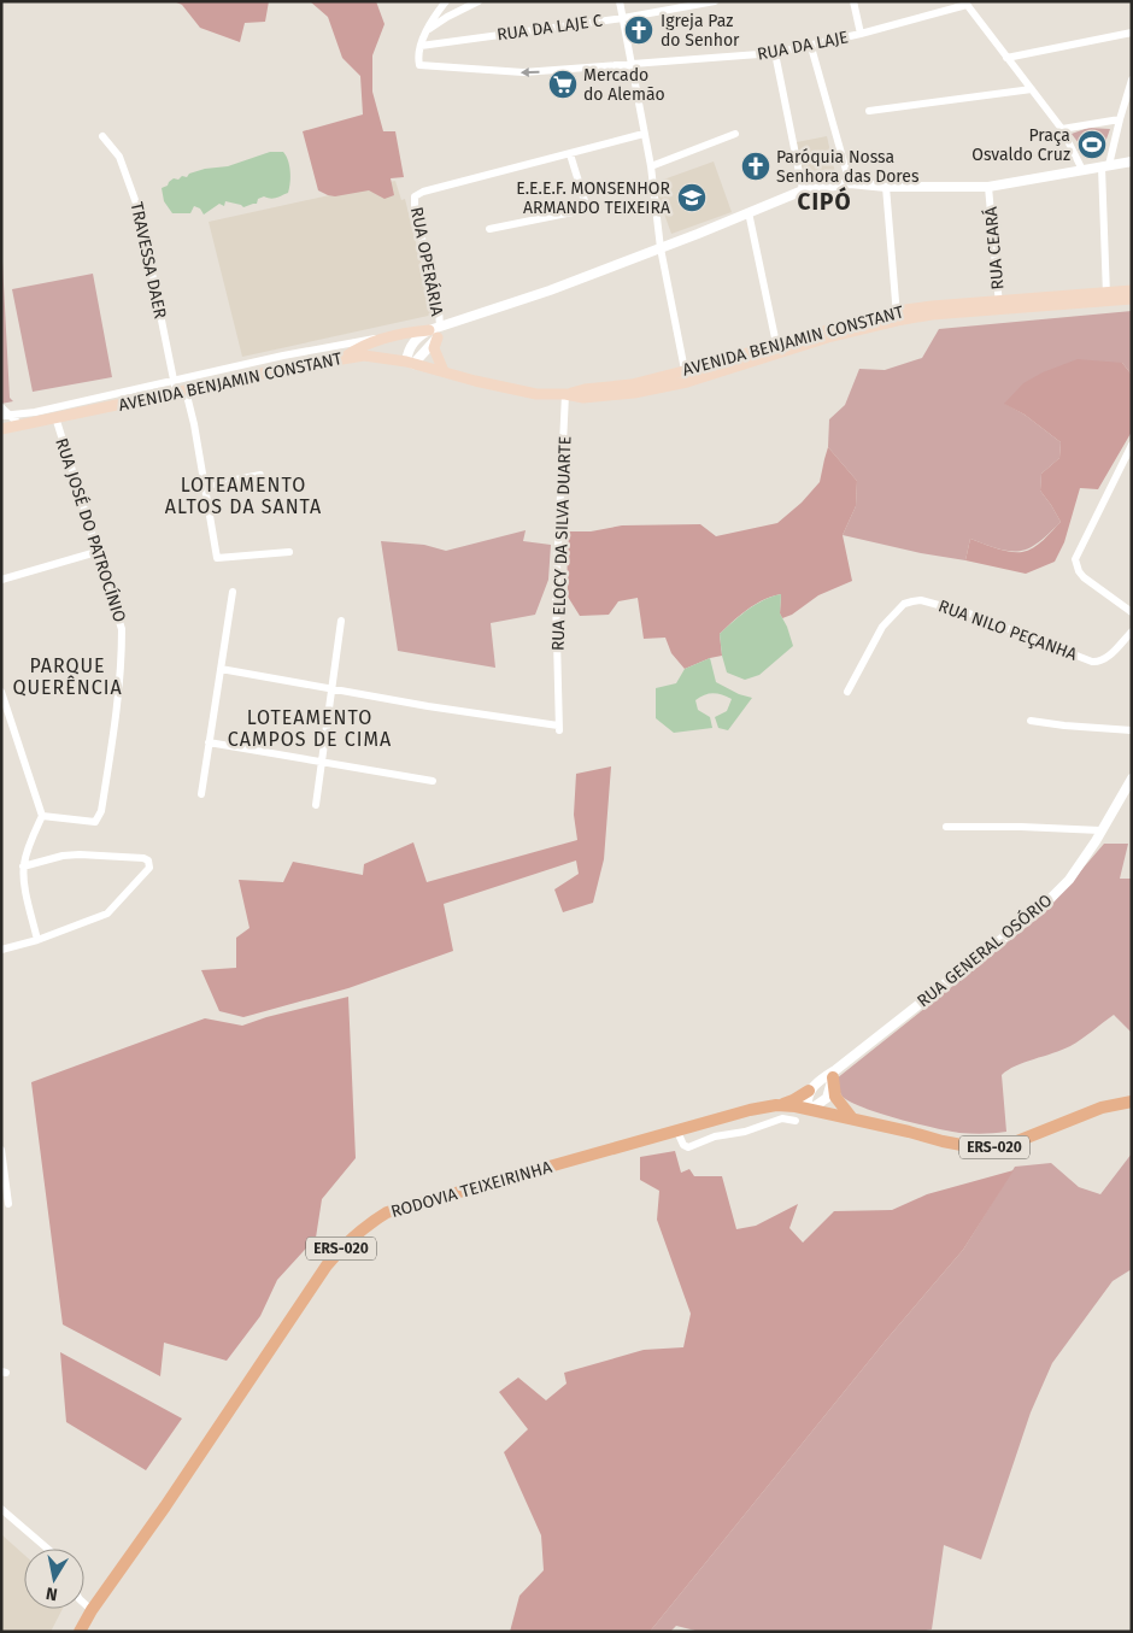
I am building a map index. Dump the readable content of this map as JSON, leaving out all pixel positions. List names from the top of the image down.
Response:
{
  "streets": {
    "main road": ["AVENIDA BENJAMIN CONSTANT", "ERS-020", "RODOVIA TEIXEIRINHA"],
    "street": [
      "RUA DA LAJE C",
      "RUA DA LAJE",
      "RUA CEARÁ",
      "TRAVESSA DAER",
      "RUA OPERÁRIA",
      "RUA JOSÉ DO PATROCÍNIO",
      "RUA ELOCY DA SILVA DUARTE",
      "RUA NILO PEÇANHA",
      "RUA GENERAL OSÓRIO"
    ]
  },
  "crossings": [
    ["RUA DA LAJE C", "RUA DA LAJE"],
    ["RUA CEARÁ", "AVENIDA BENJAMIN CONSTANT"],
    ["TRAVESSA DAER", "AVENIDA BENJAMIN CONSTANT"],
    ["AVENIDA BENJAMIN CONSTANT", "RUA JOSÉ DO PATROCÍNIO"],
    ["AVENIDA BENJAMIN CONSTANT", "RUA ELOCY DA SILVA DUARTE"],
    ["RUA GENERAL OSÓRIO", "RODOVIA TEIXEIRINHA"],
    ["ERS-020", "RODOVIA TEIXEIRINHA"]
  ],
  "one_way": ["RUA DA LAJE"],
  "districts": [
    "CIPÓ",
    "LOTEAMENTO ALTOS DA SANTA",
    "PARQUE QUERÊNCIA",
    "LOTEAMENTO CAMPOS DE CIMA"
  ],
  "places": {
    "church": ["Igreja Paz do Senhor", "Paróquia Nossa Senhora das Dores"],
    "supermarket": ["Mercado do Alemão"],
    "sports": ["Praça Osvaldo Cruz"],
    "school or university": ["E.E.E.F. MONSENHOR ARMANDO TEIXEIRA"]
  },
  "north": "bottom"
}
